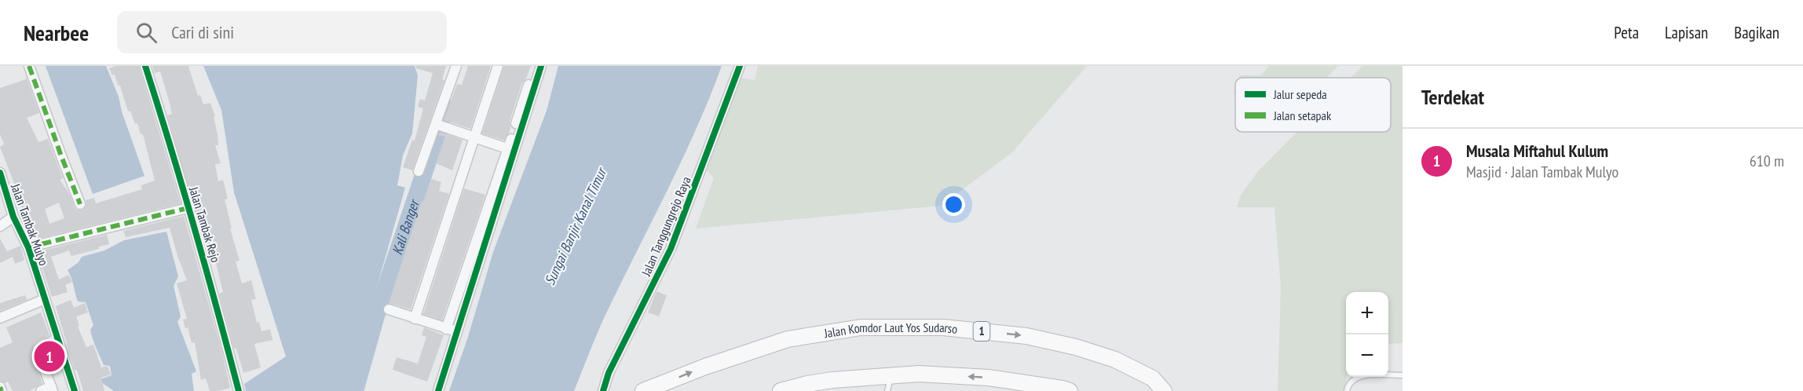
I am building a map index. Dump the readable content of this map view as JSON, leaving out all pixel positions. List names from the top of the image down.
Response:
{
  "streets": {
    "highway": ["1", "Jalan Komdor Laut Yos Sudarso"],
    "street": ["Jalan Tambak Mulyo", "Jalan Tambak Rejo", "Jalan Tanggungrejo Raya"]
  },
  "water": ["Sungai Banjir Kanal Timur", "Kali Banger"],
  "legend": ["Jalur sepeda", "Jalan setapak"],
  "page": {
    "header": "Nearbee",
    "search": "Cari di sini",
    "nav": ["Peta", "Lapisan", "Bagikan"],
    "heading": "Terdekat",
    "list": [
      {
        "mark": "1",
        "name": "Musala Miftahul Kulum",
        "note": "Masjid · Jalan Tambak Mulyo",
        "value": "610 m"
      }
    ],
    "map_buttons": ["+", "−"],
    "pins": "1"
  }
}
